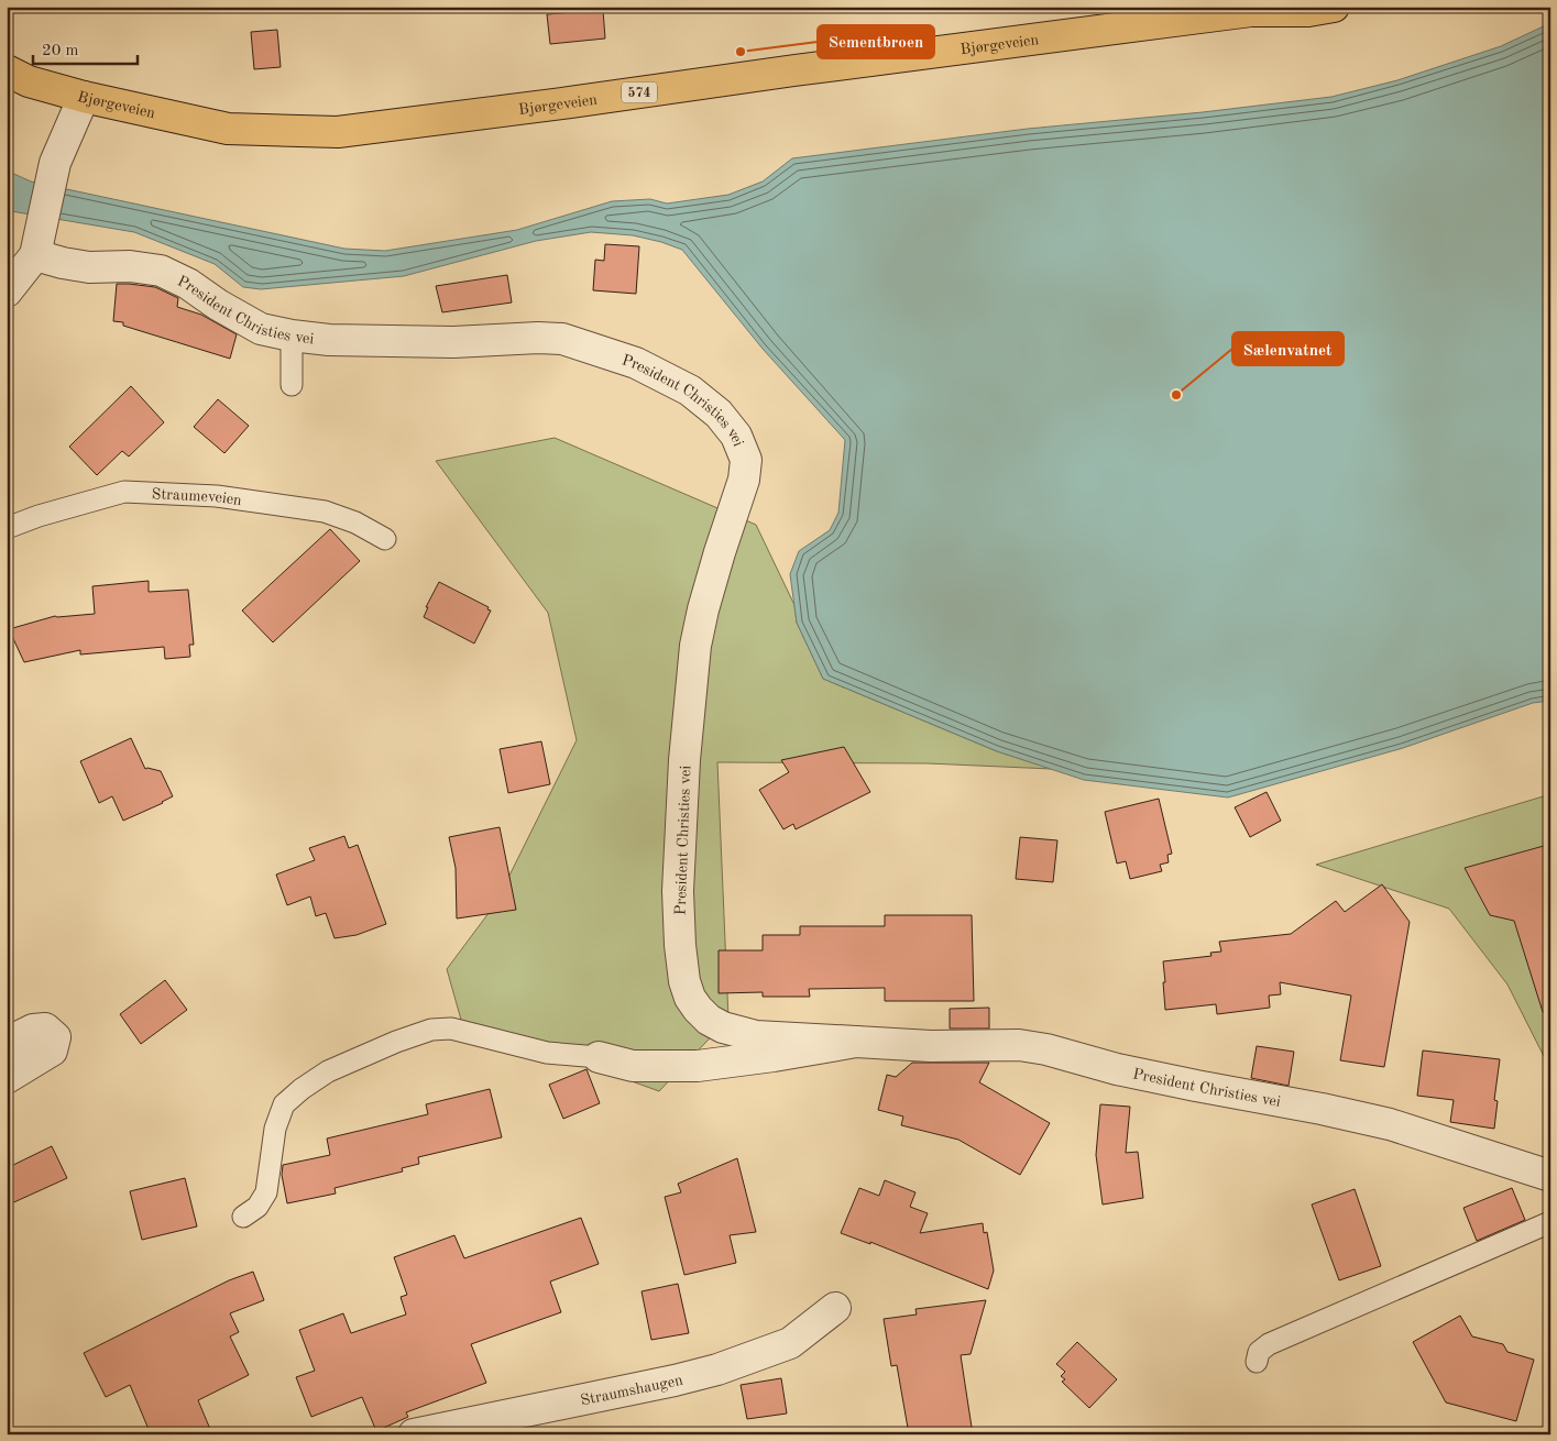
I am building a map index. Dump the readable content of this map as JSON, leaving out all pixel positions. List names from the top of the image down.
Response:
{
  "streets": {
    "main road": ["Bjørgeveien", "574"],
    "street": ["President Christies vei", "Straumshaugen"],
    "lane": ["Straumeveien"]
  },
  "places": ["Sementbroen", "Sælenvatnet"],
  "scale_bar": "20 m"
}
